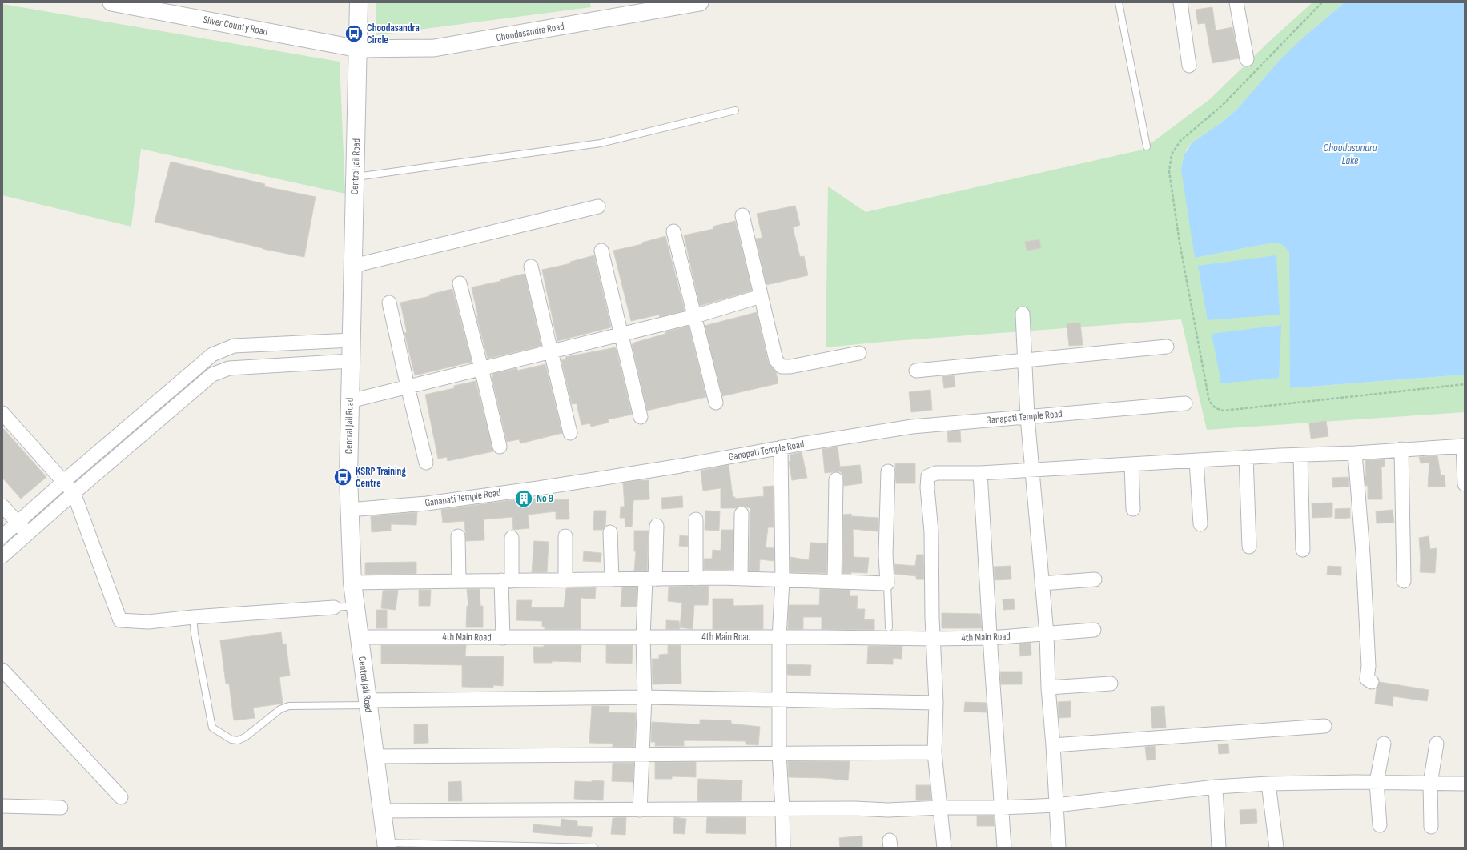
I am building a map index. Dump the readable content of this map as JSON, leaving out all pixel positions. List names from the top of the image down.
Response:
{
  "streets": {
    "main road": ["Central Jail Road"],
    "street": [
      "Silver County Road",
      "Choodasandra Road",
      "Ganapati Temple Road",
      "4th Main Road"
    ]
  },
  "crossings": [
    ["Silver County Road", "Choodasandra Road"],
    ["Silver County Road", "Central Jail Road"],
    ["Choodasandra Road", "Central Jail Road"],
    ["Central Jail Road", "Ganapati Temple Road"],
    ["Central Jail Road", "4th Main Road"]
  ],
  "water": ["Choodasandra Lake"],
  "places": {
    "bus stop": ["Choodasandra Circle", "KSRP Training Centre"],
    "building": ["No 9"]
  }
}
